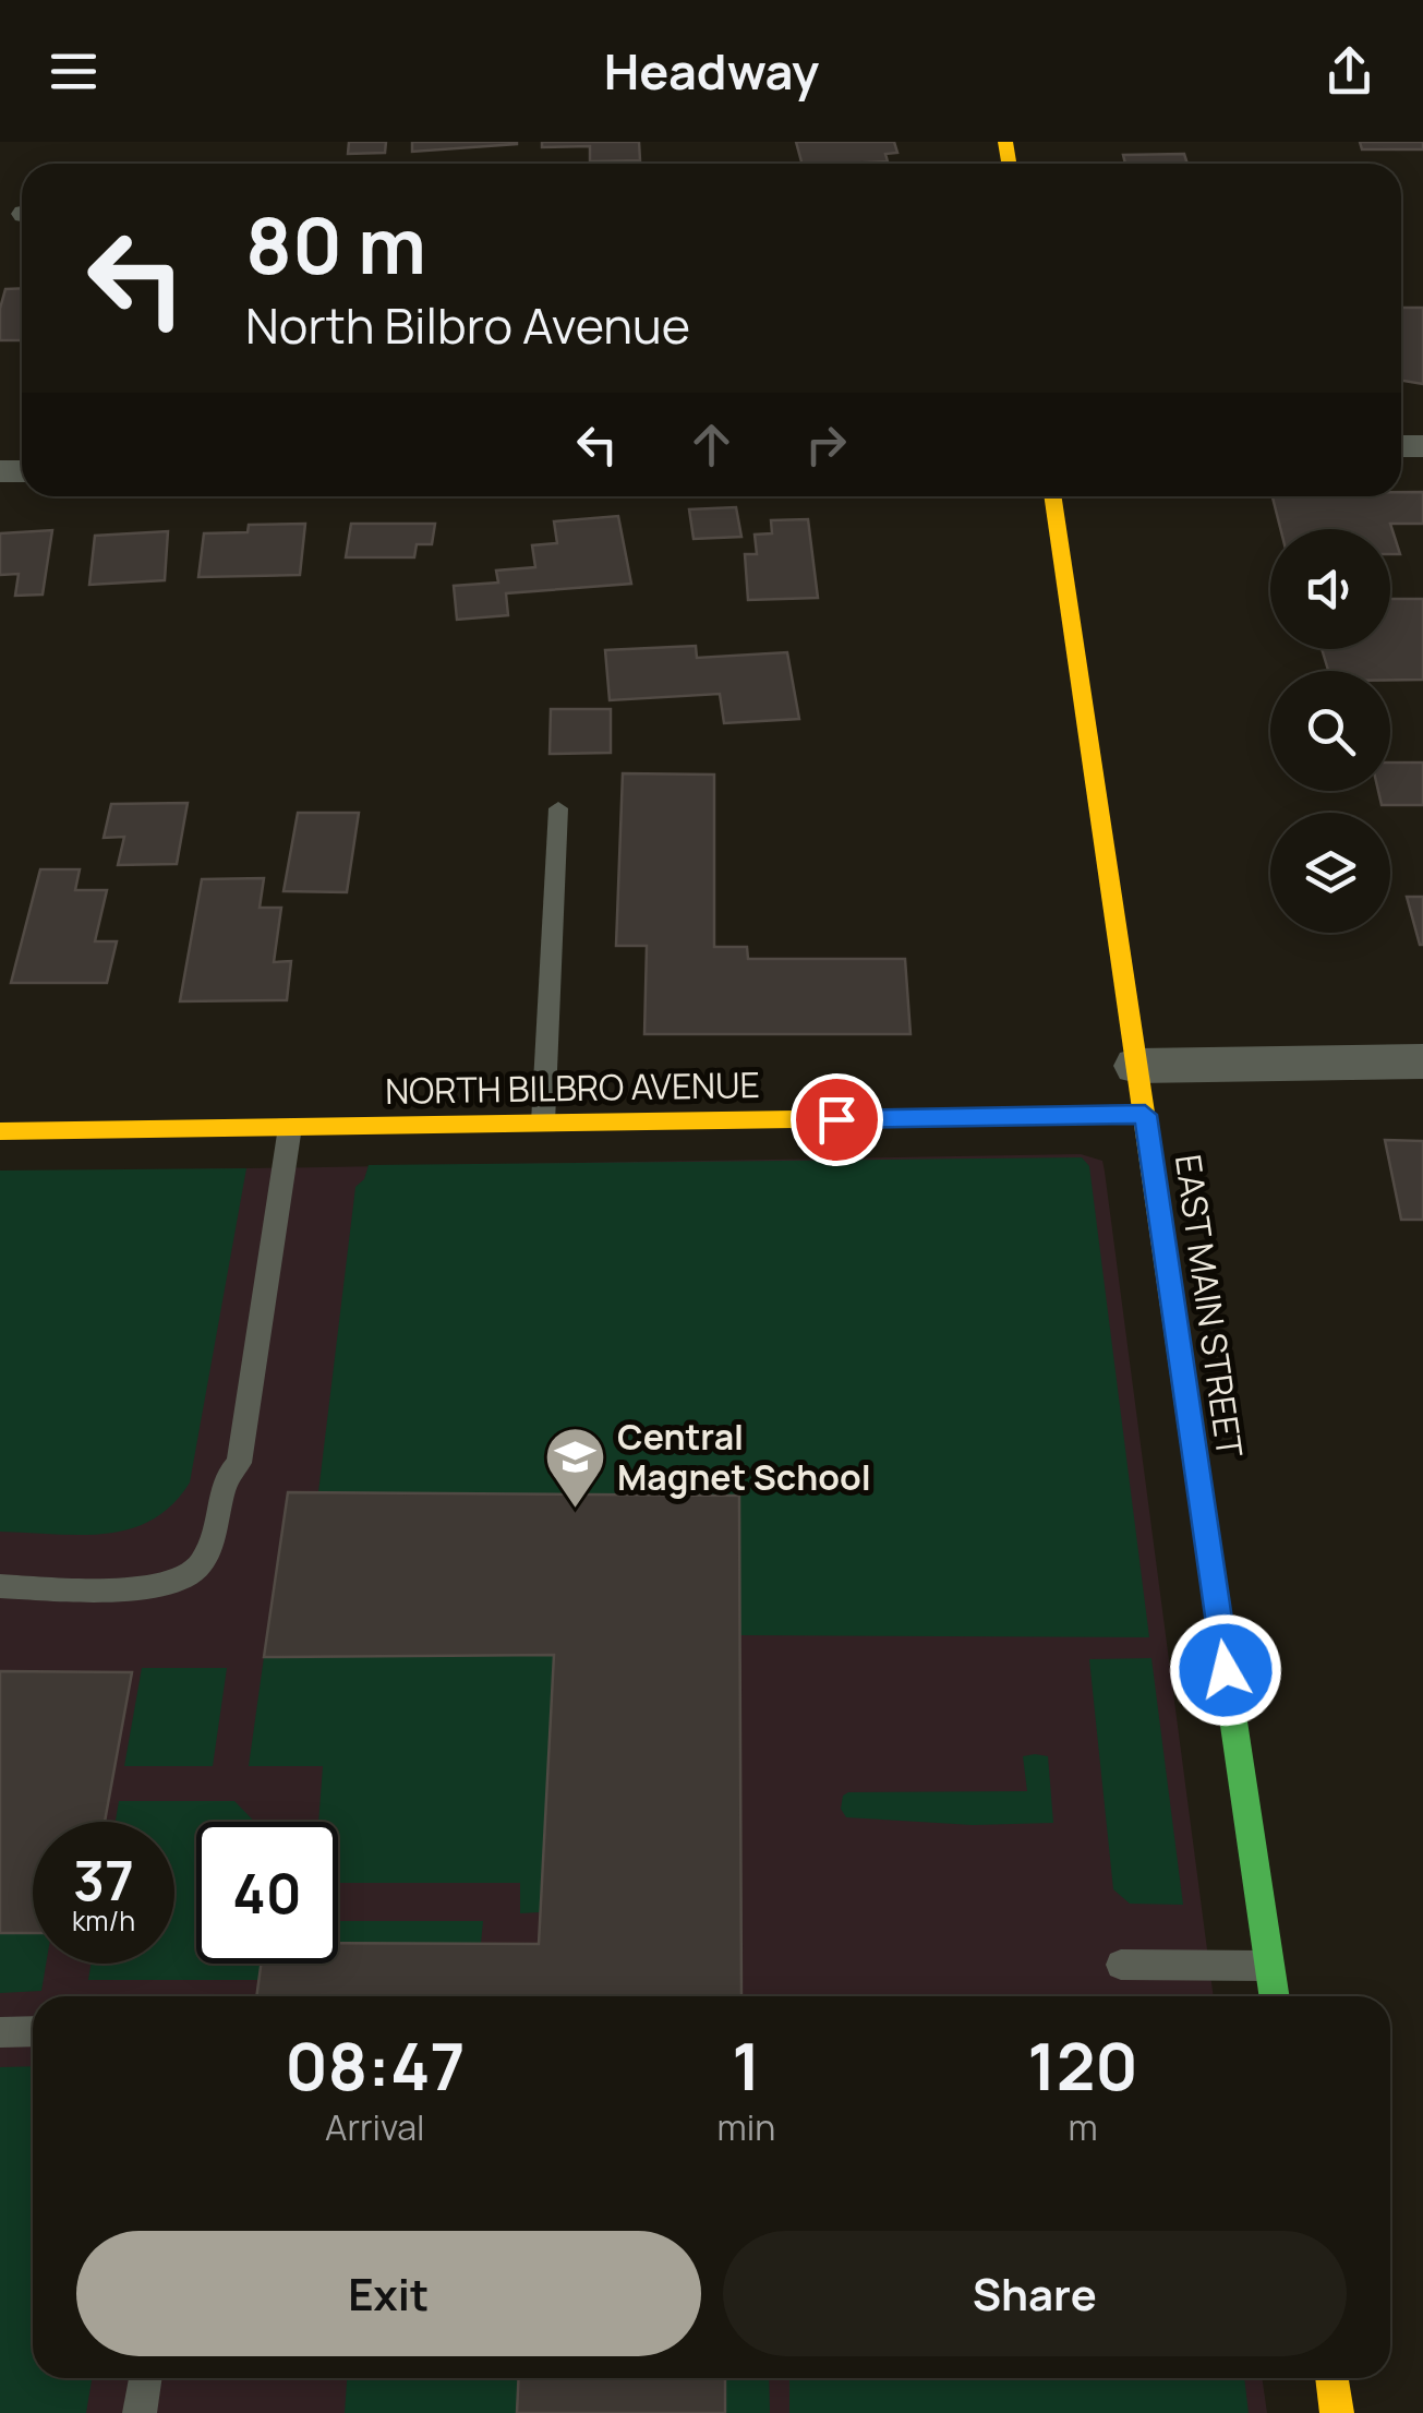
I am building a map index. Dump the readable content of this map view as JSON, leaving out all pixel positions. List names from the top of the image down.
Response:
{
  "streets": {
    "street": ["NORTH BILBRO AVENUE", "EAST MAIN STREET"]
  },
  "crossings": [
    ["NORTH BILBRO AVENUE", "EAST MAIN STREET"]
  ],
  "places": {
    "school or university": ["Central Magnet School"]
  },
  "page": {
    "header": "Headway",
    "turn": ["80 m", "North Bilbro Avenue"],
    "speed": "37 km/h",
    "limit": "40",
    "eta": [
      "08:47",
      "Arrival",
      "1",
      "min",
      "120",
      "m"
    ],
    "buttons": ["Exit", "Share"]
  }
}
